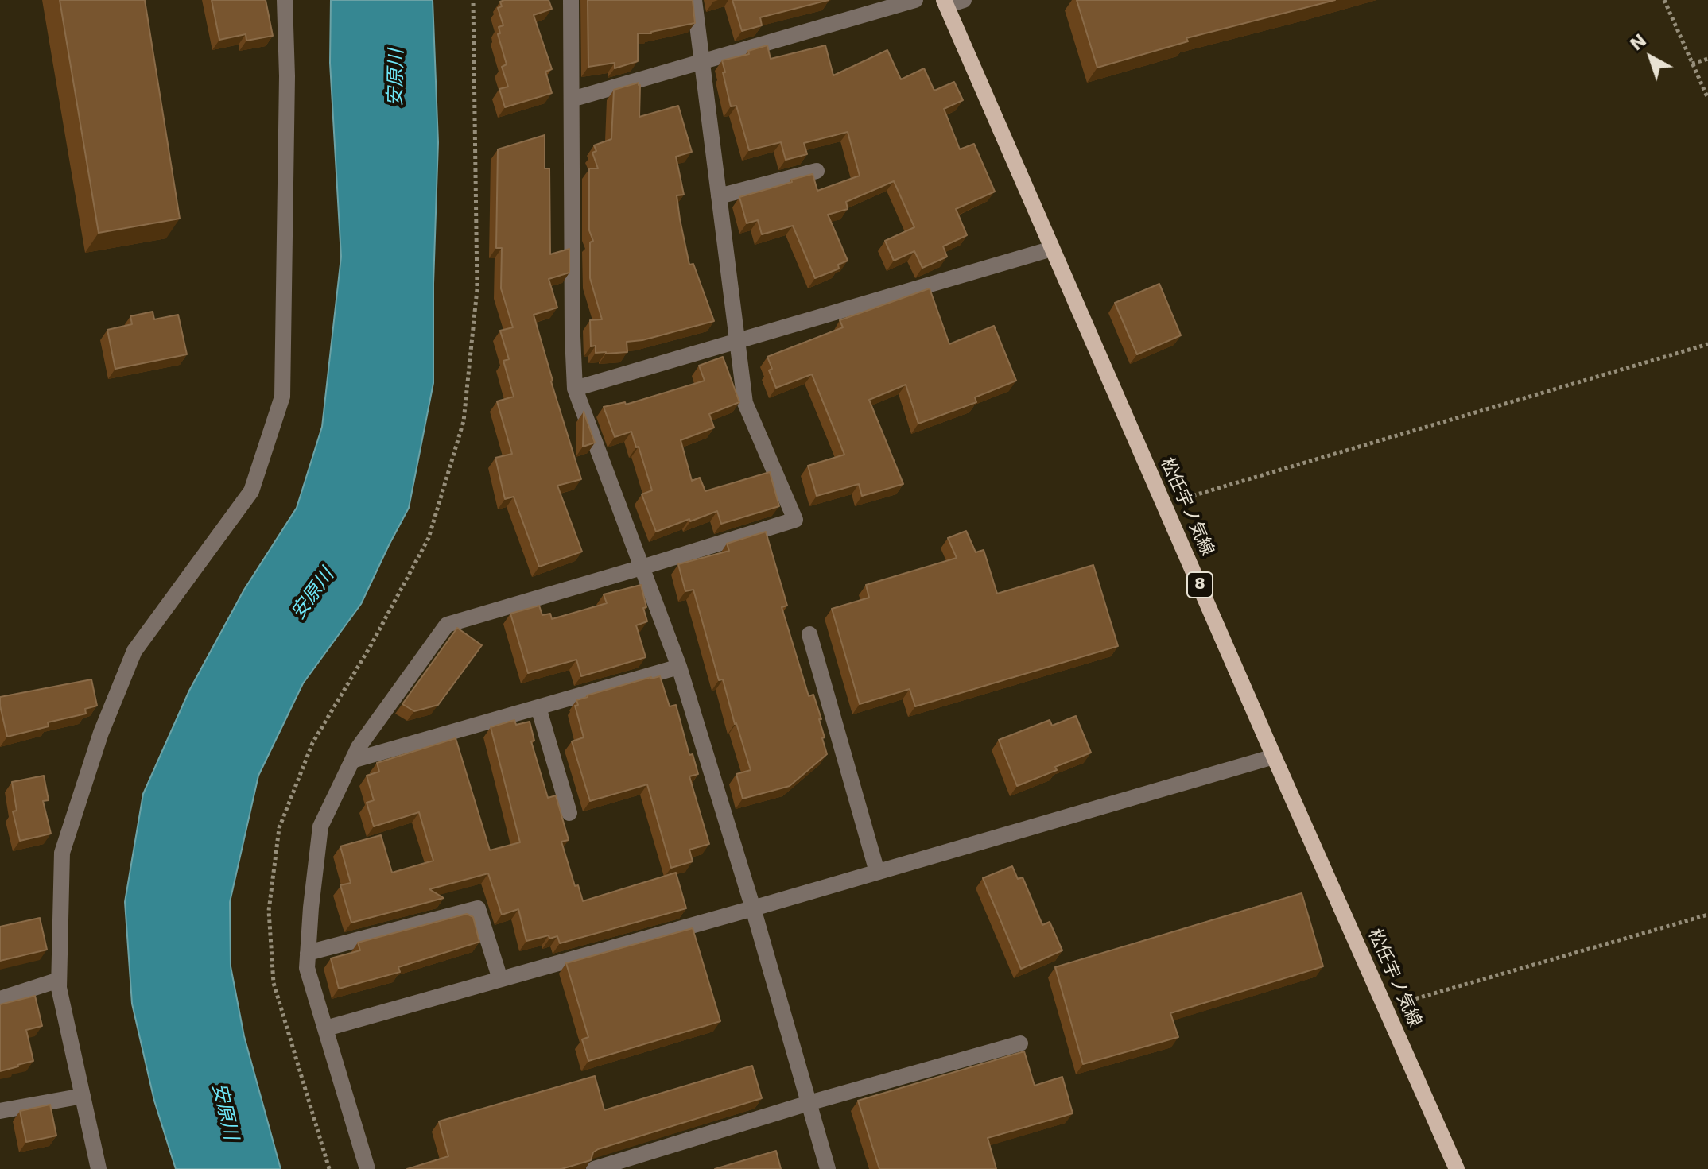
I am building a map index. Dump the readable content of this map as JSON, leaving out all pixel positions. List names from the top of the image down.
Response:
{
  "streets": {
    "main road": ["松任宇ノ気線", "8"]
  },
  "water": ["安原川"],
  "north": "top left"
}
